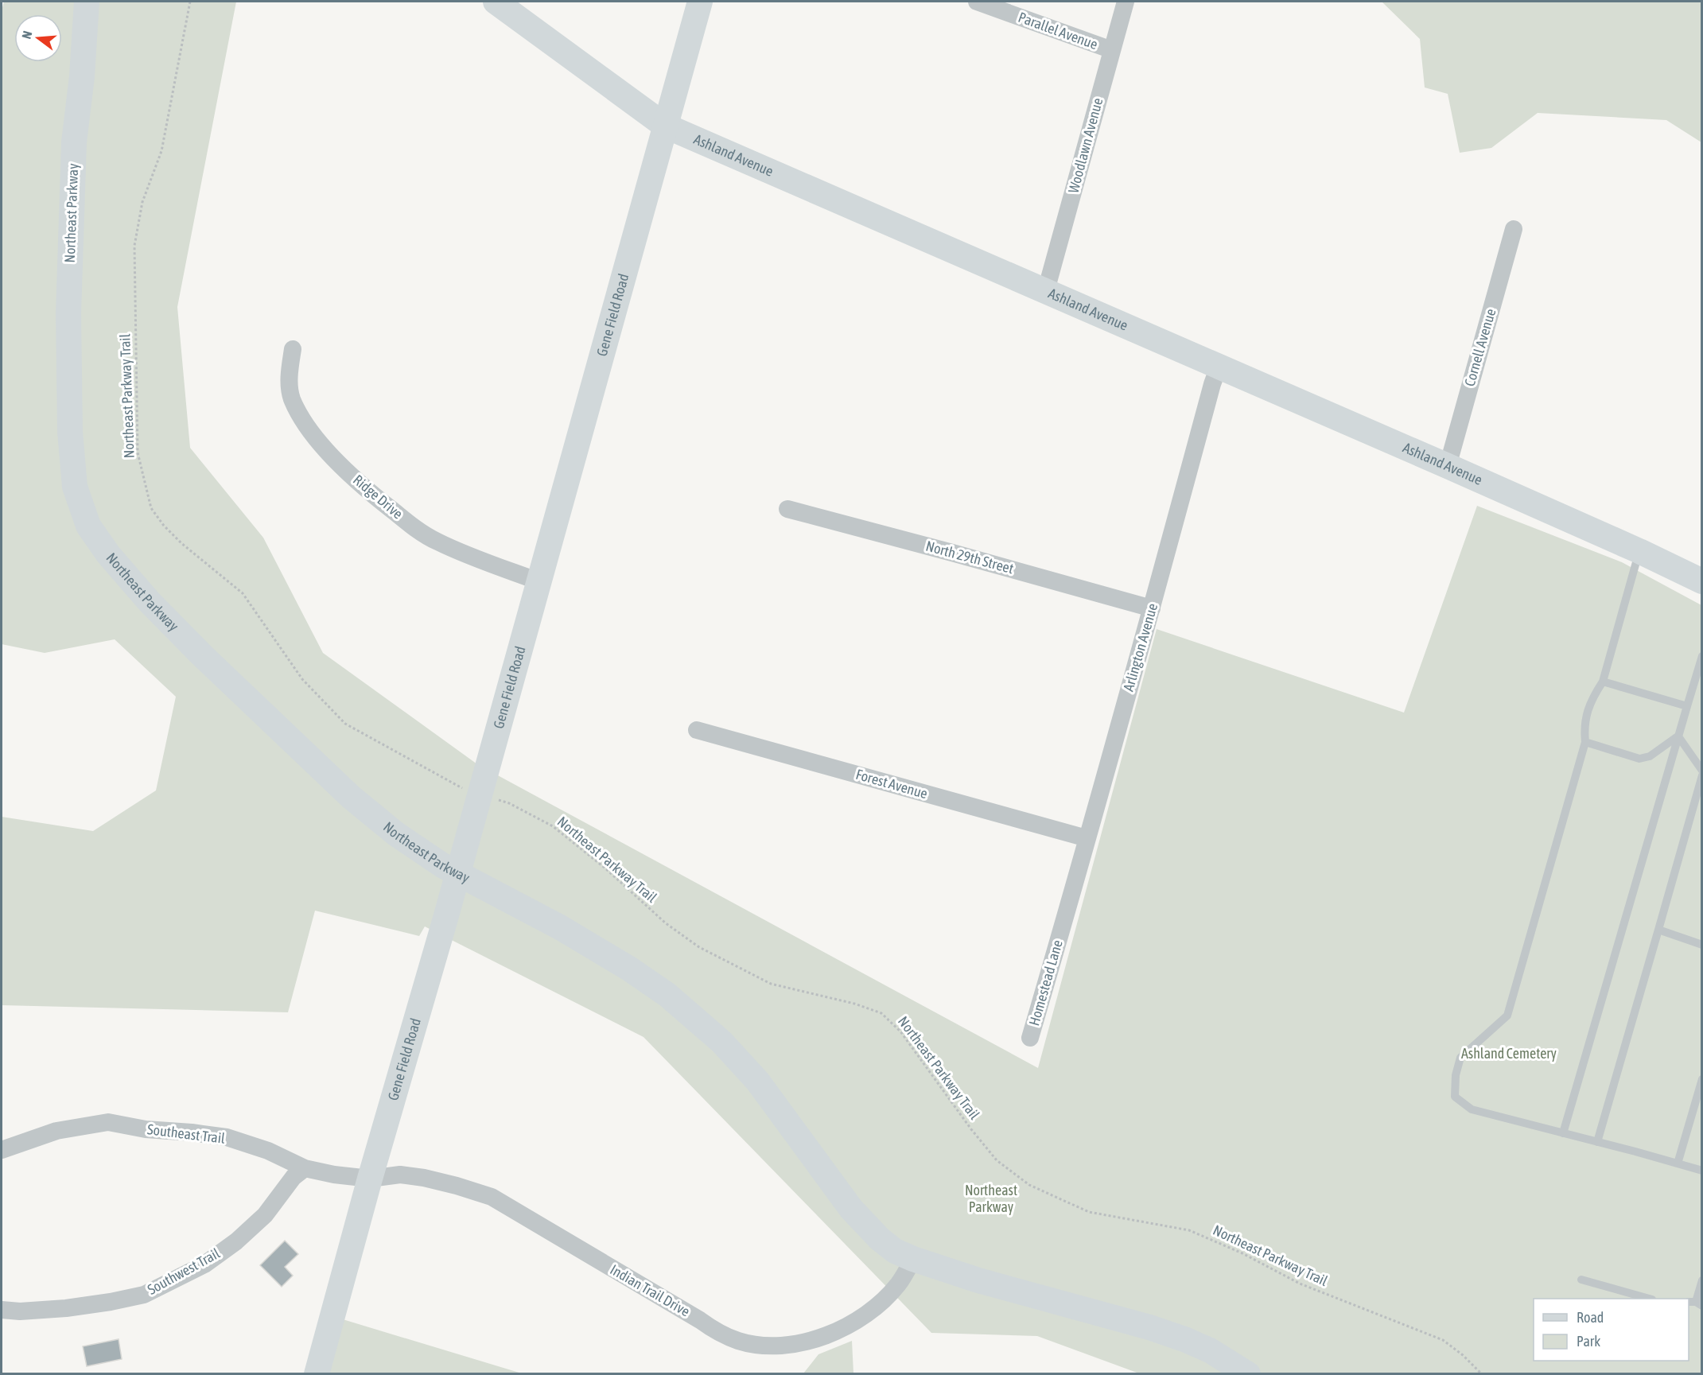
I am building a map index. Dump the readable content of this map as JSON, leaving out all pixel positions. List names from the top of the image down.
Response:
{
  "streets": {
    "street": [
      "Parallel Avenue",
      "Woodlawn Avenue",
      "Ashland Avenue",
      "Northeast Parkway",
      "Gene Field Road",
      "Cornell Avenue",
      "Ridge Drive",
      "North 29th Street",
      "Arlington Avenue",
      "Forest Avenue",
      "Homestead Lane",
      "Southeast Trail",
      "Southwest Trail",
      "Indian Trail Drive"
    ],
    "path": ["Northeast Parkway Trail"]
  },
  "crossings": [
    ["Parallel Avenue", "Woodlawn Avenue"],
    ["Woodlawn Avenue", "Ashland Avenue"],
    ["Ashland Avenue", "Gene Field Road"],
    ["Ashland Avenue", "Cornell Avenue"],
    ["Ashland Avenue", "Arlington Avenue"],
    ["Northeast Parkway", "Indian Trail Drive"],
    ["Gene Field Road", "Northeast Parkway Trail"],
    ["Gene Field Road", "Ridge Drive"],
    ["Gene Field Road", "Southeast Trail"],
    ["Gene Field Road", "Indian Trail Drive"],
    ["North 29th Street", "Arlington Avenue"],
    ["Arlington Avenue", "Forest Avenue"],
    ["Arlington Avenue", "Homestead Lane"],
    ["Southeast Trail", "Southwest Trail"],
    ["Southeast Trail", "Indian Trail Drive"]
  ],
  "parks": ["Ashland Cemetery", "Northeast Parkway"],
  "legend": ["Road", "Park"],
  "north": "left"
}
